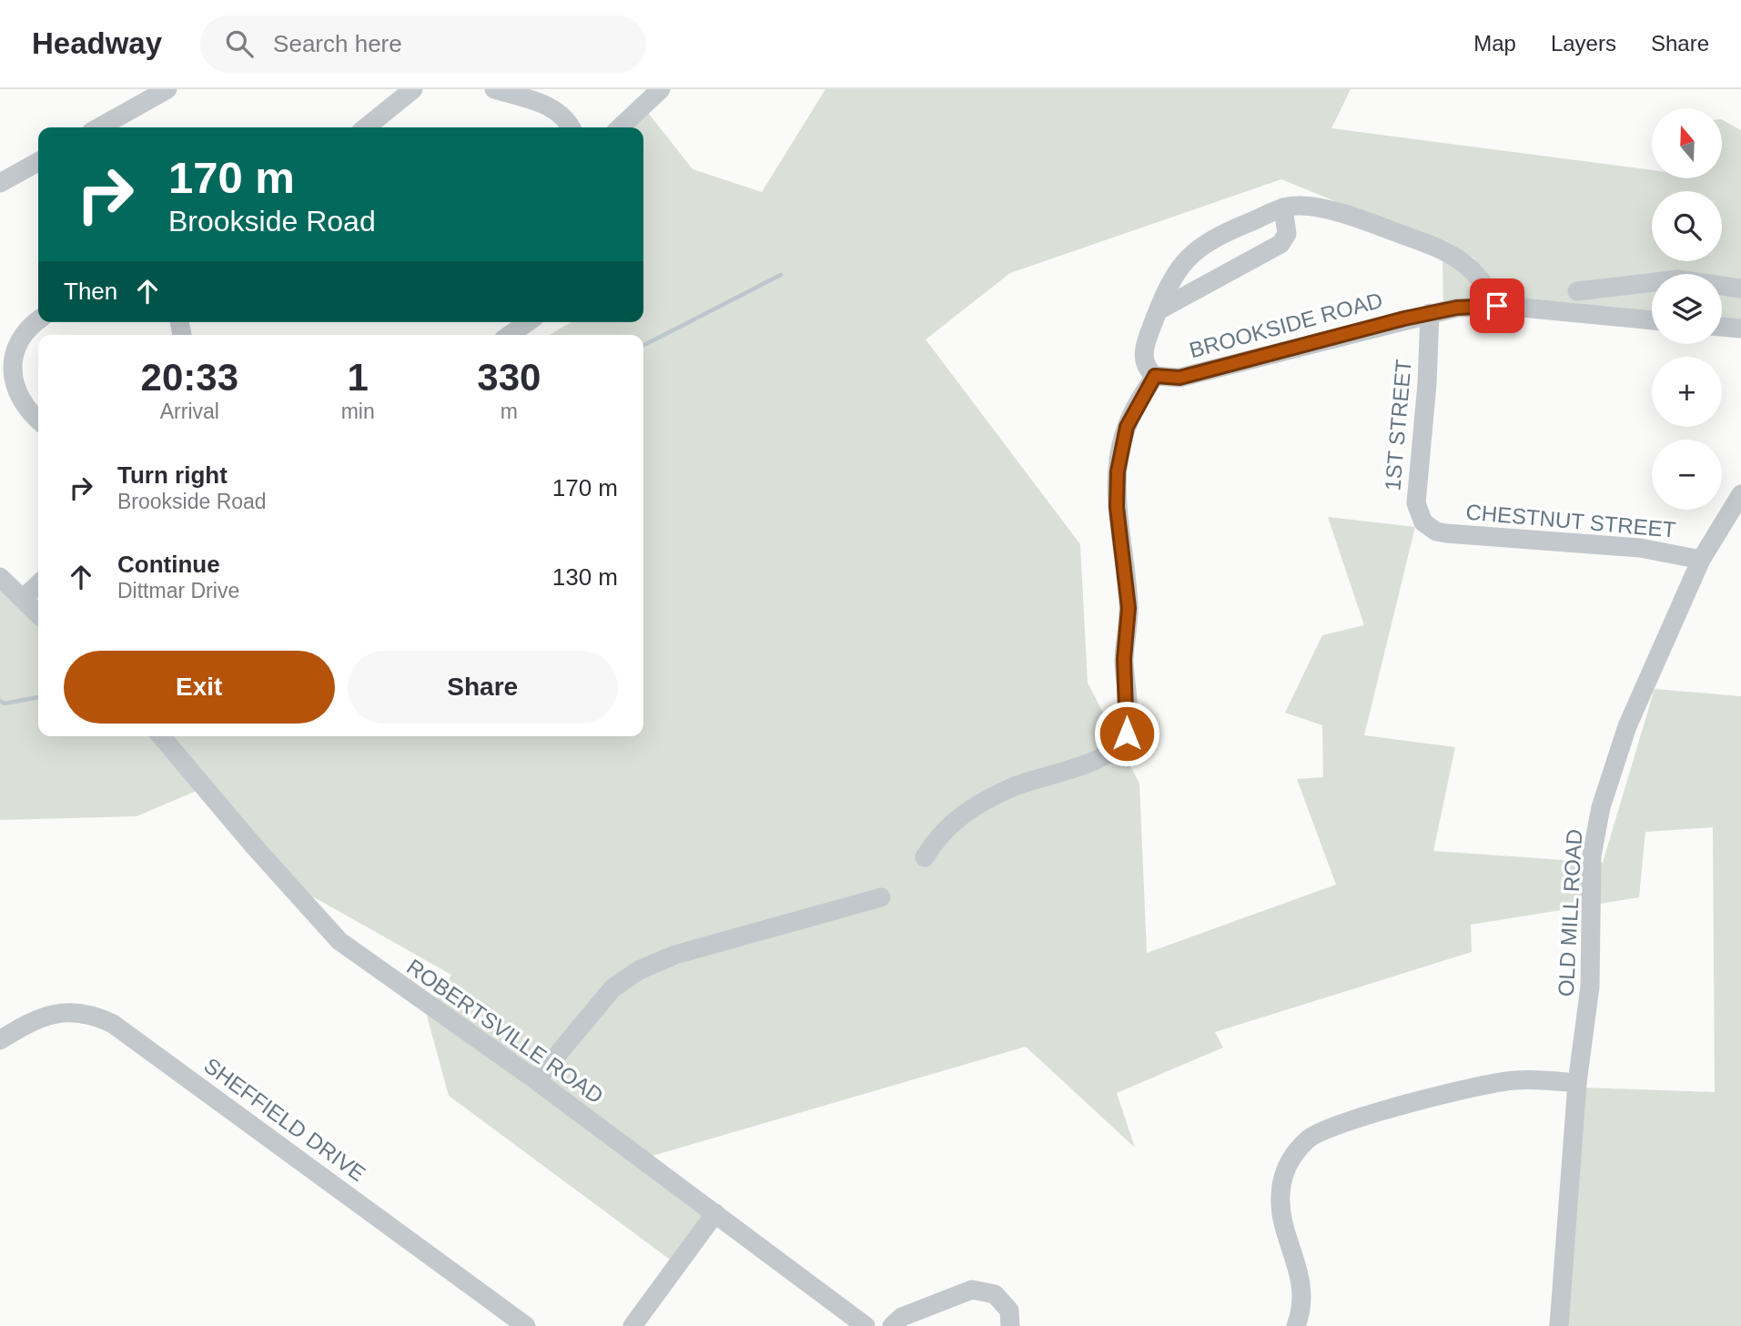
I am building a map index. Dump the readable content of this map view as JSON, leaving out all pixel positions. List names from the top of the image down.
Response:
{
  "streets": {
    "street": [
      "BROOKSIDE ROAD",
      "1ST STREET",
      "CHESTNUT STREET",
      "OLD MILL ROAD",
      "ROBERTSVILLE ROAD",
      "SHEFFIELD DRIVE"
    ]
  },
  "crossings": [
    ["BROOKSIDE ROAD", "1ST STREET"],
    ["1ST STREET", "CHESTNUT STREET"],
    ["CHESTNUT STREET", "OLD MILL ROAD"]
  ],
  "north": "top",
  "page": {
    "header": "Headway",
    "search": "Search here",
    "nav": ["Map", "Layers", "Share"],
    "map_buttons": ["+", "−"],
    "turn": ["170 m", "Brookside Road"],
    "then": "Then",
    "eta": [
      "20:33",
      "Arrival",
      "1",
      "min",
      "330",
      "m"
    ],
    "list": [
      {
        "name": "Turn right",
        "note": "Brookside Road",
        "value": "170 m"
      },
      {
        "name": "Continue",
        "note": "Dittmar Drive",
        "value": "130 m"
      }
    ],
    "buttons": ["Exit", "Share"]
  }
}
